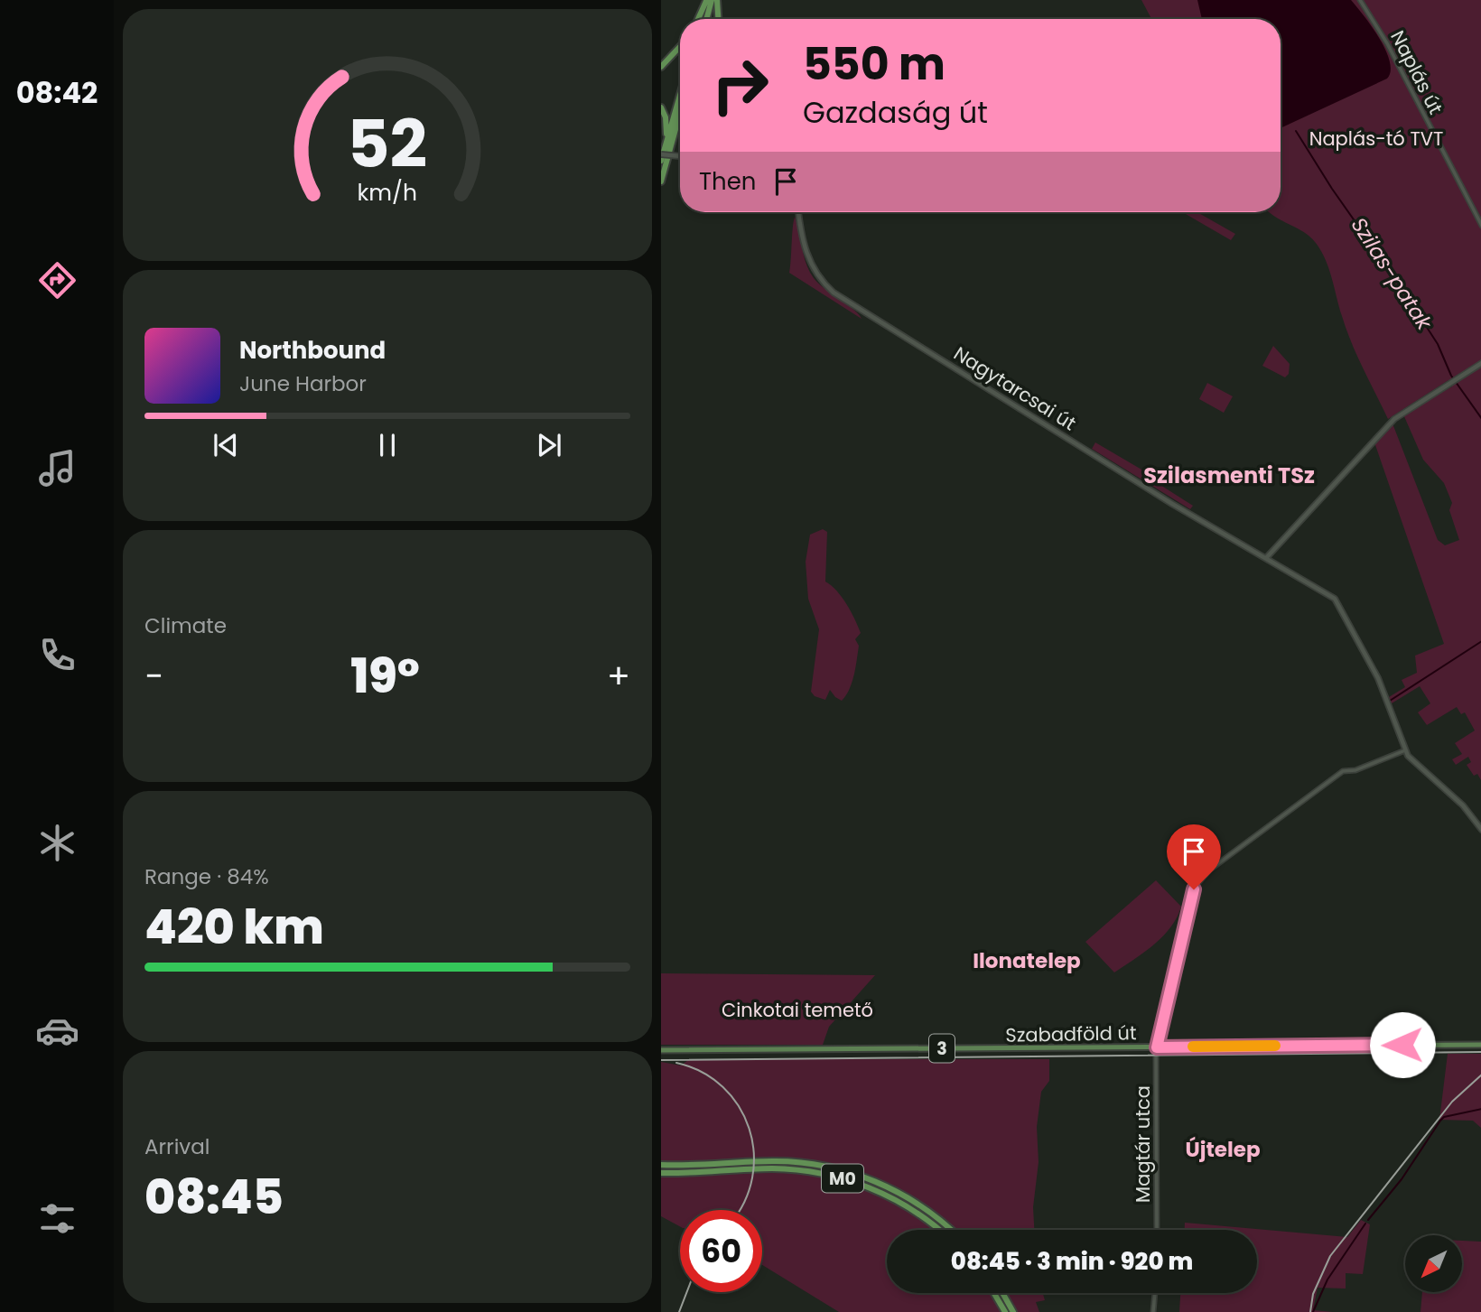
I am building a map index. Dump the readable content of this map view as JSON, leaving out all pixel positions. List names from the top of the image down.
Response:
{
  "streets": {
    "highway": ["M0"],
    "main road": ["Nagytarcsai út", "Szabadföld út", "3"],
    "street": ["Naplás út", "Magtár utca"]
  },
  "crossings": [
    ["Nagytarcsai út", "Magtár utca"],
    ["Szabadföld út", "Magtár utca"]
  ],
  "districts": ["Szilasmenti TSz", "Ilonatelep", "Újtelep"],
  "water": ["Szilas-patak"],
  "parks": ["Naplás-tó TVT", "Cinkotai temető"],
  "north": "bottom left",
  "page": {
    "tabs": "08:42",
    "turn": ["550 m", "Gazdaság út"],
    "then": "Then",
    "song": ["Northbound", "June Harbor"],
    "tile": [
      "Climate",
      ["Range · 84%", "420 km"],
      ["Arrival", "08:45"]
    ],
    "heat": ["−", "19°", "+"],
    "limit": "60",
    "trip": "08:45 · 3 min · 920 m",
    "gauge": ["52", "km/h"]
  }
}
